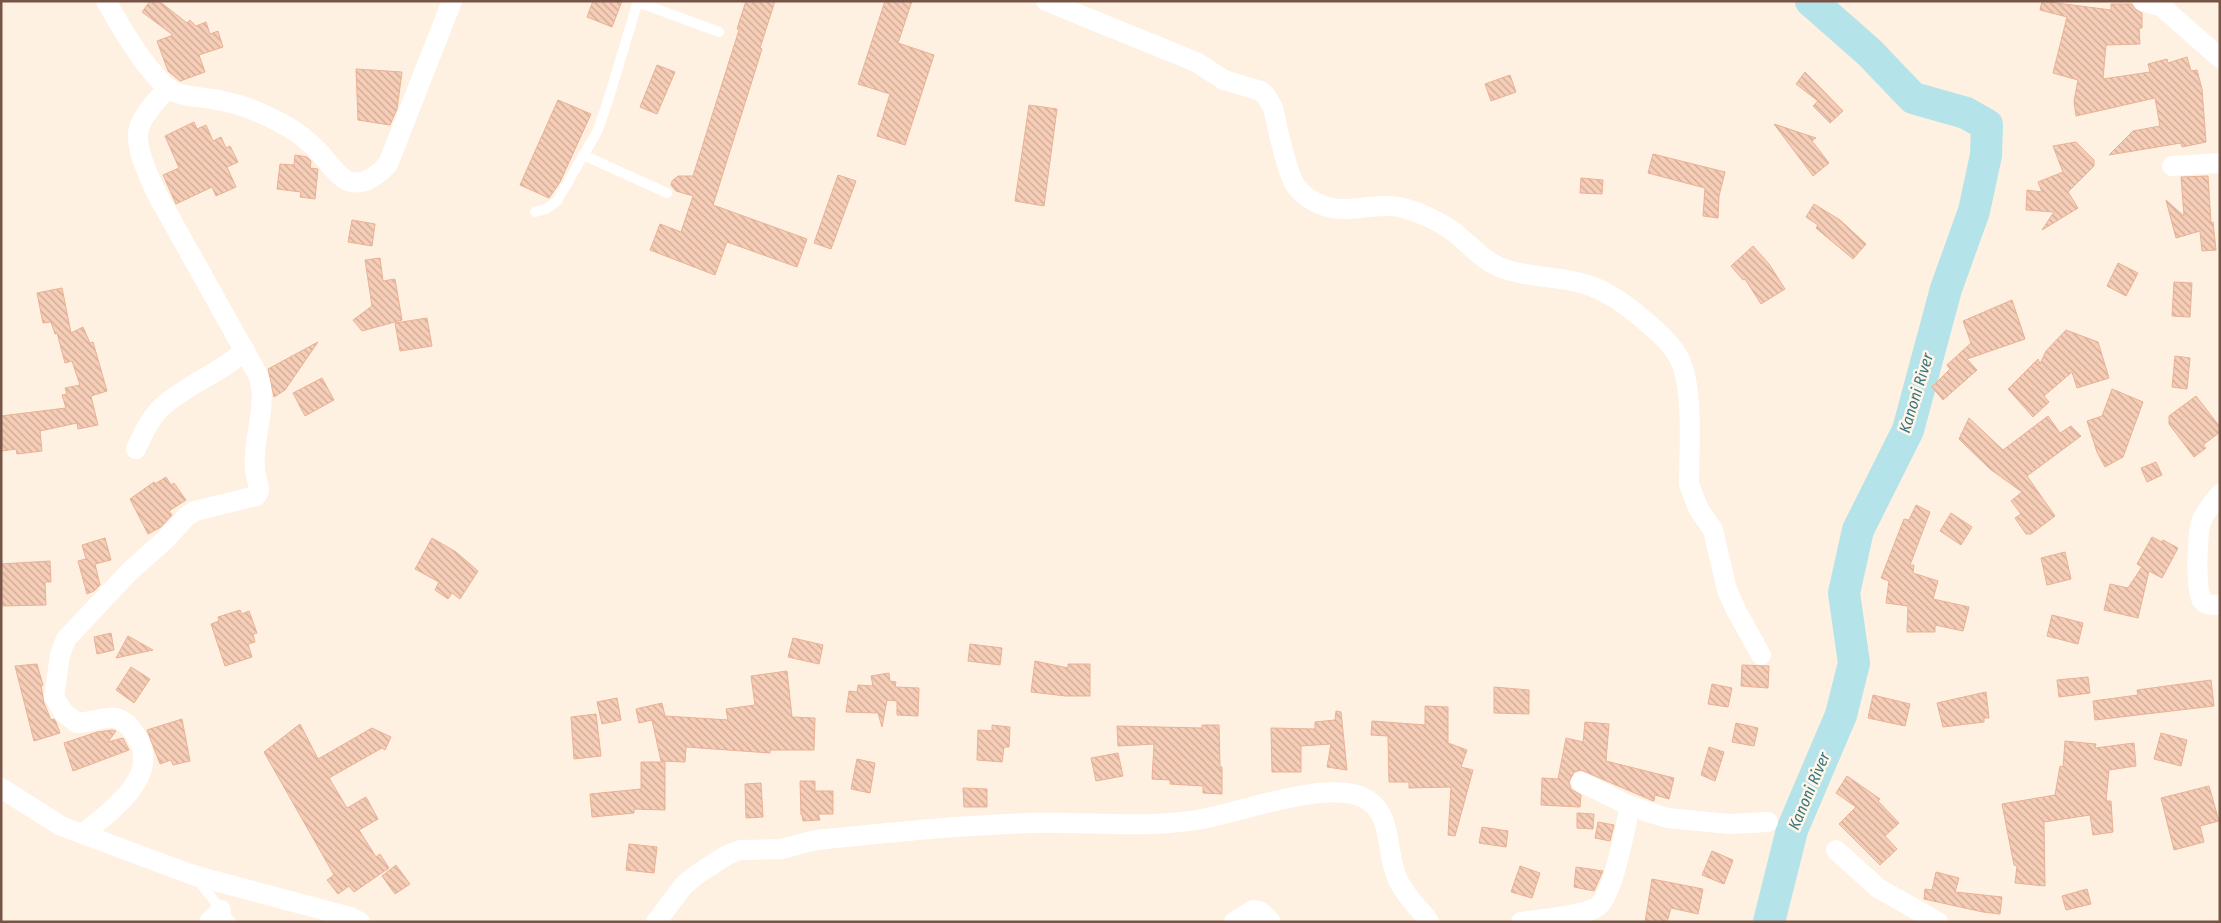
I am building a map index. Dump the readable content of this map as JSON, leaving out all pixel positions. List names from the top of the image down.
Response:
{
  "water": ["Kanoni River"]
}
